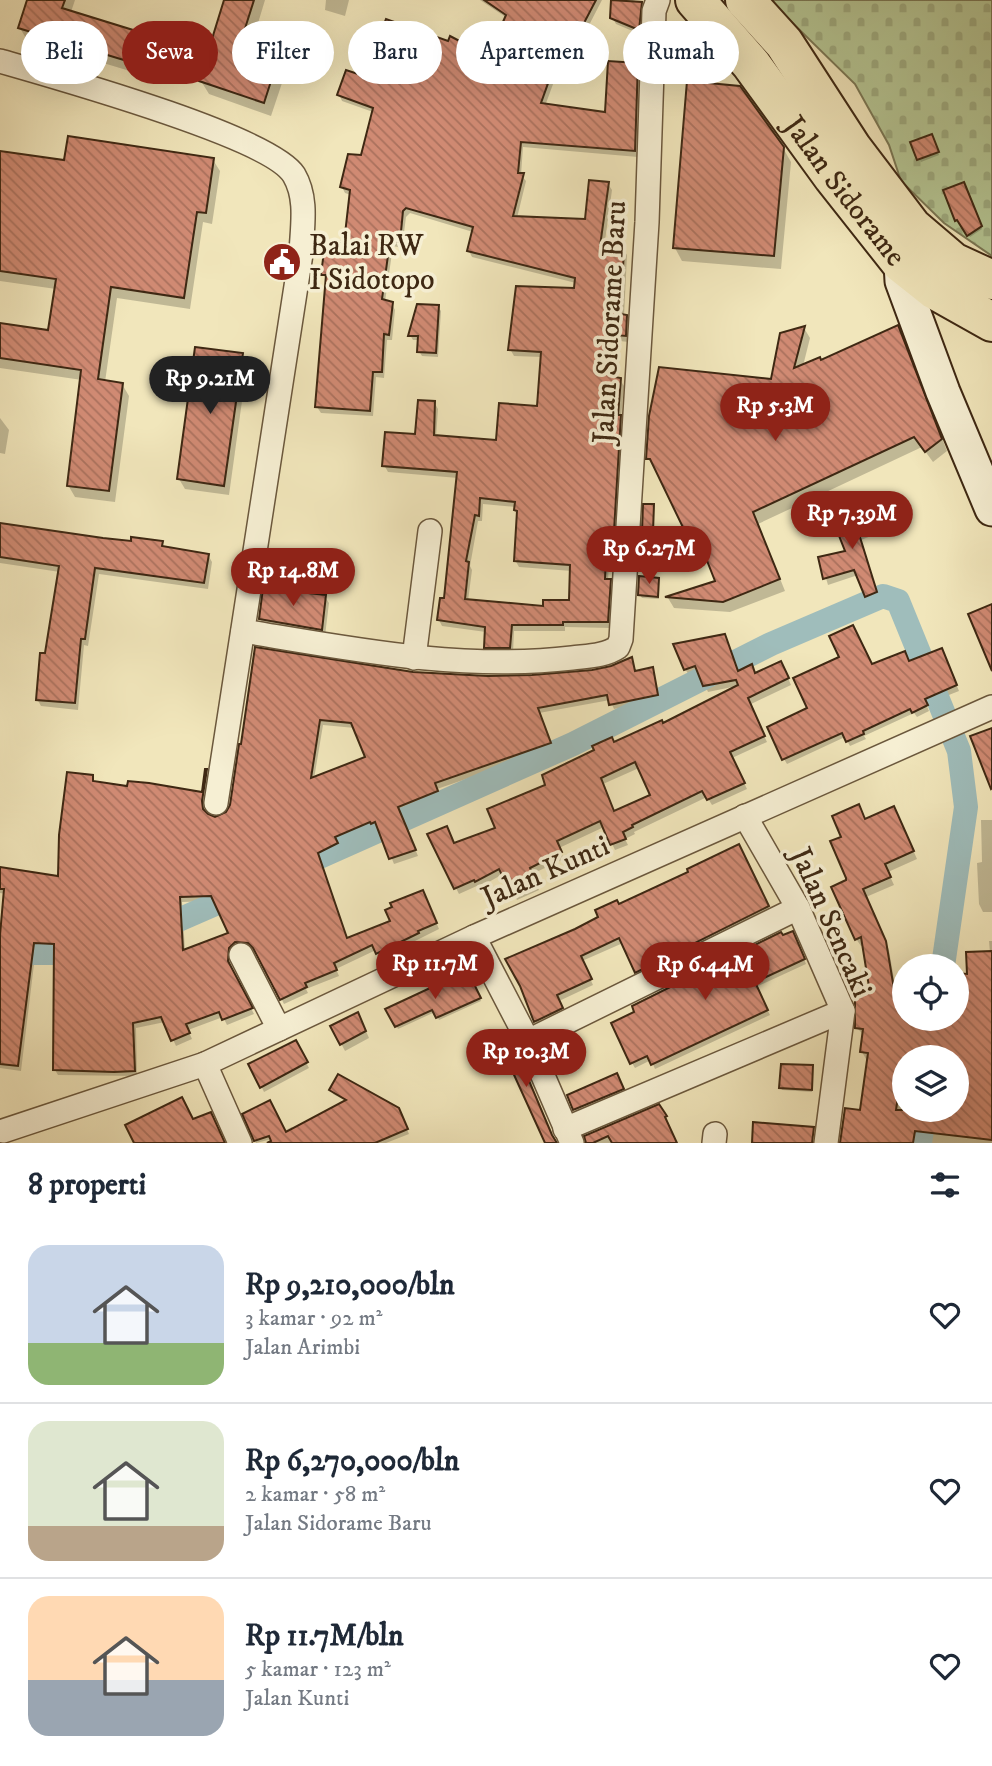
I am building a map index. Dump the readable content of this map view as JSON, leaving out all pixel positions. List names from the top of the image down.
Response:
{
  "streets": {
    "highway": ["Jalan Sidorame"],
    "street": ["Jalan Sidorame Baru", "Jalan Kunti", "Jalan Sencaki"]
  },
  "crossings": [
    ["Jalan Kunti", "Jalan Sencaki"]
  ],
  "places": {
    "public building": ["Balai RW I Sidotopo"]
  },
  "page": {
    "chip": [
      "Beli",
      "Sewa",
      "Filter",
      "Baru",
      "Apartemen",
      "Rumah"
    ],
    "price": [
      "Rp 9.21M",
      "Rp 5.3M",
      "Rp 7.39M",
      "Rp 6.27M",
      "Rp 14.8M",
      "Rp 11.7M",
      "Rp 6.44M",
      "Rp 10.3M"
    ],
    "heading": "8 properti",
    "list": [
      {
        "name": "Rp 9,210,000/bln",
        "note": "3 kamar · 92 m² · Jalan Arimbi"
      },
      {
        "name": "Rp 6,270,000/bln",
        "note": "2 kamar · 58 m² · Jalan Sidorame Baru"
      },
      {
        "name": "Rp 11.7M/bln",
        "note": "5 kamar · 123 m² · Jalan Kunti"
      }
    ]
  }
}
